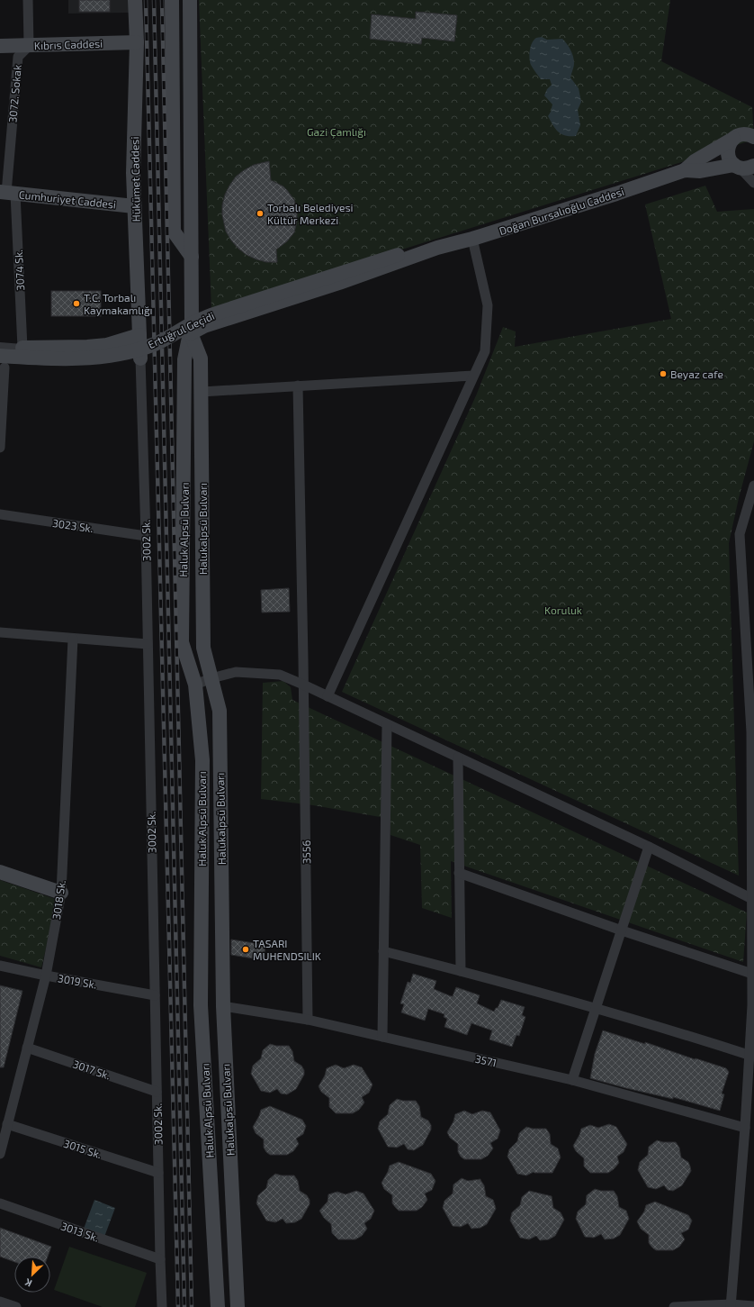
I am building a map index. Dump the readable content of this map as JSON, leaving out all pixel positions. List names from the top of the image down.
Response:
{
  "streets": {
    "main road": [
      "Kıbrıs Caddesi",
      "Hükümet Caddesi",
      "Cumhuriyet Caddesi",
      "Doğan Bursalıoğlu Caddesi",
      "Ertuğrul Geçidi",
      "Halukalpsü Bulvarı",
      "Haluk Alpsü Bulvarı"
    ],
    "street": [
      "3072. Sokak",
      "3074 Sk.",
      "3023 Sk.",
      "3002 Sk.",
      "3556",
      "3018 Sk.",
      "3019 Sk.",
      "3571",
      "3017 Sk.",
      "3015 Sk.",
      "3013 Sk."
    ]
  },
  "crossings": [
    ["Kıbrıs Caddesi", "3072. Sokak"],
    ["Kıbrıs Caddesi", "Hükümet Caddesi"],
    ["3072. Sokak", "Cumhuriyet Caddesi"],
    ["3072. Sokak", "3074 Sk."],
    ["Hükümet Caddesi", "Cumhuriyet Caddesi"],
    ["Hükümet Caddesi", "3002 Sk."],
    ["Cumhuriyet Caddesi", "3074 Sk."],
    ["Doğan Bursalıoğlu Caddesi", "Ertuğrul Geçidi"],
    ["3023 Sk.", "3002 Sk."],
    ["Halukalpsü Bulvarı", "Haluk Alpsü Bulvarı"],
    ["Halukalpsü Bulvarı", "3571"],
    ["3002 Sk.", "3019 Sk."],
    ["3002 Sk.", "3017 Sk."],
    ["3002 Sk.", "3015 Sk."],
    ["3002 Sk.", "3013 Sk."],
    ["3556", "3571"],
    ["3018 Sk.", "3019 Sk."],
    ["3018 Sk.", "3017 Sk."],
    ["3018 Sk.", "3015 Sk."]
  ],
  "parks": ["Gazi Çamlığı", "Koruluk"],
  "places": [
    "Torbalı Belediyesi Kültür Merkezi",
    "T.C. Torbalı Kaymakamlığı",
    "Beyaz cafe",
    "TASARI MUHENDSILIK"
  ],
  "north": "bottom left"
}
